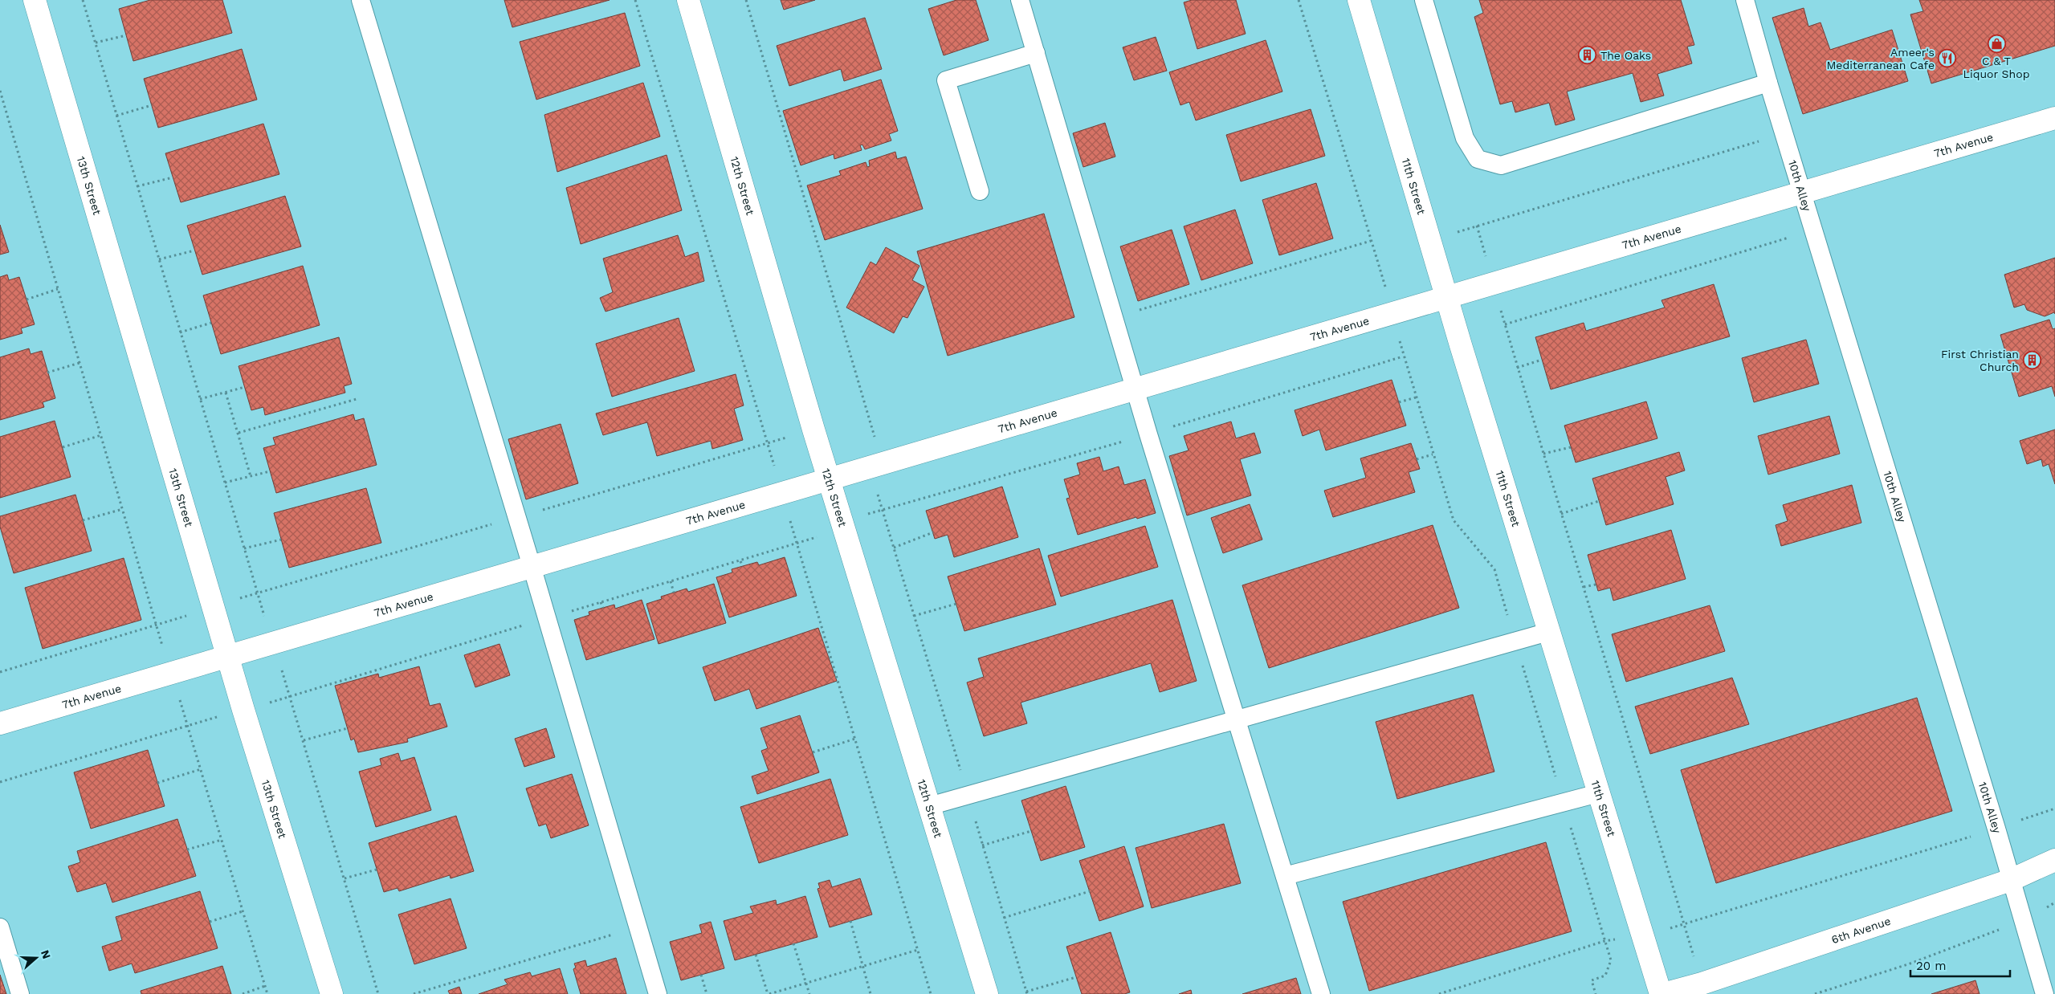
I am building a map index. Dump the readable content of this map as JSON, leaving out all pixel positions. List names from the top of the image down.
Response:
{
  "streets": {
    "street": [
      "7th Avenue",
      "13th Street",
      "12th Street",
      "11th Street",
      "6th Avenue"
    ],
    "lane": ["10th Alley"]
  },
  "crossings": [
    ["7th Avenue", "13th Street"],
    ["7th Avenue", "10th Alley"],
    ["7th Avenue", "12th Street"],
    ["7th Avenue", "11th Street"],
    ["10th Alley", "6th Avenue"],
    ["11th Street", "6th Avenue"]
  ],
  "places": {
    "shop": ["C & T Liquor Shop"],
    "building": ["The Oaks", "First Christian Church"],
    "restaurant": ["Ameer's Mediterranean Cafe"]
  },
  "scale_bar": "20 m",
  "north": "right"
}
